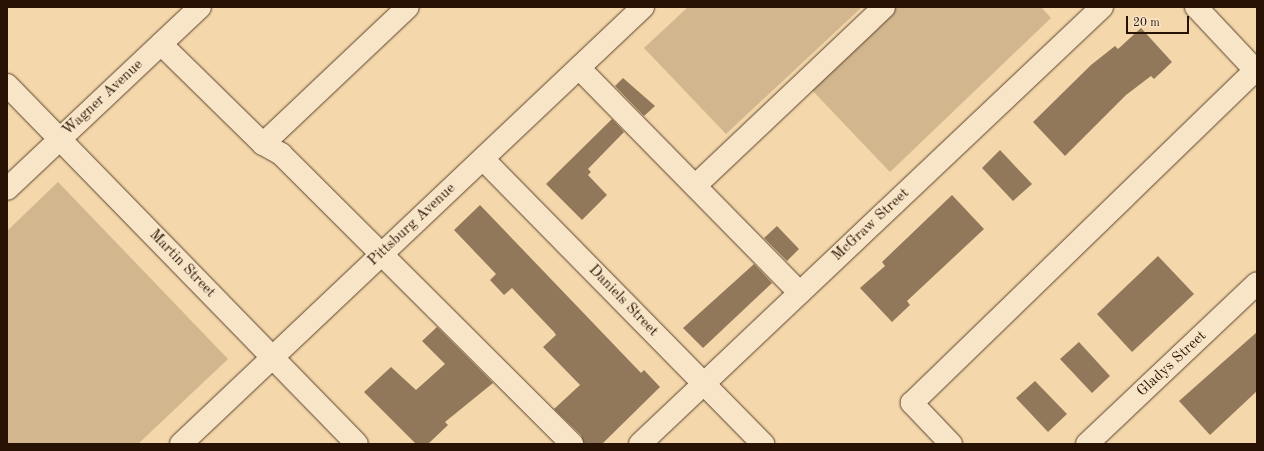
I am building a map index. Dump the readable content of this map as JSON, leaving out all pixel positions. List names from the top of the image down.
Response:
{
  "streets": {
    "street": [
      "Wagner Avenue",
      "Pittsburg Avenue",
      "McGraw Street",
      "Martin Street",
      "Daniels Street",
      "Gladys Street"
    ]
  },
  "crossings": [
    ["Wagner Avenue", "Martin Street"],
    ["Pittsburg Avenue", "Martin Street"],
    ["Pittsburg Avenue", "Daniels Street"],
    ["McGraw Street", "Daniels Street"]
  ],
  "scale_bar": "20 m"
}
